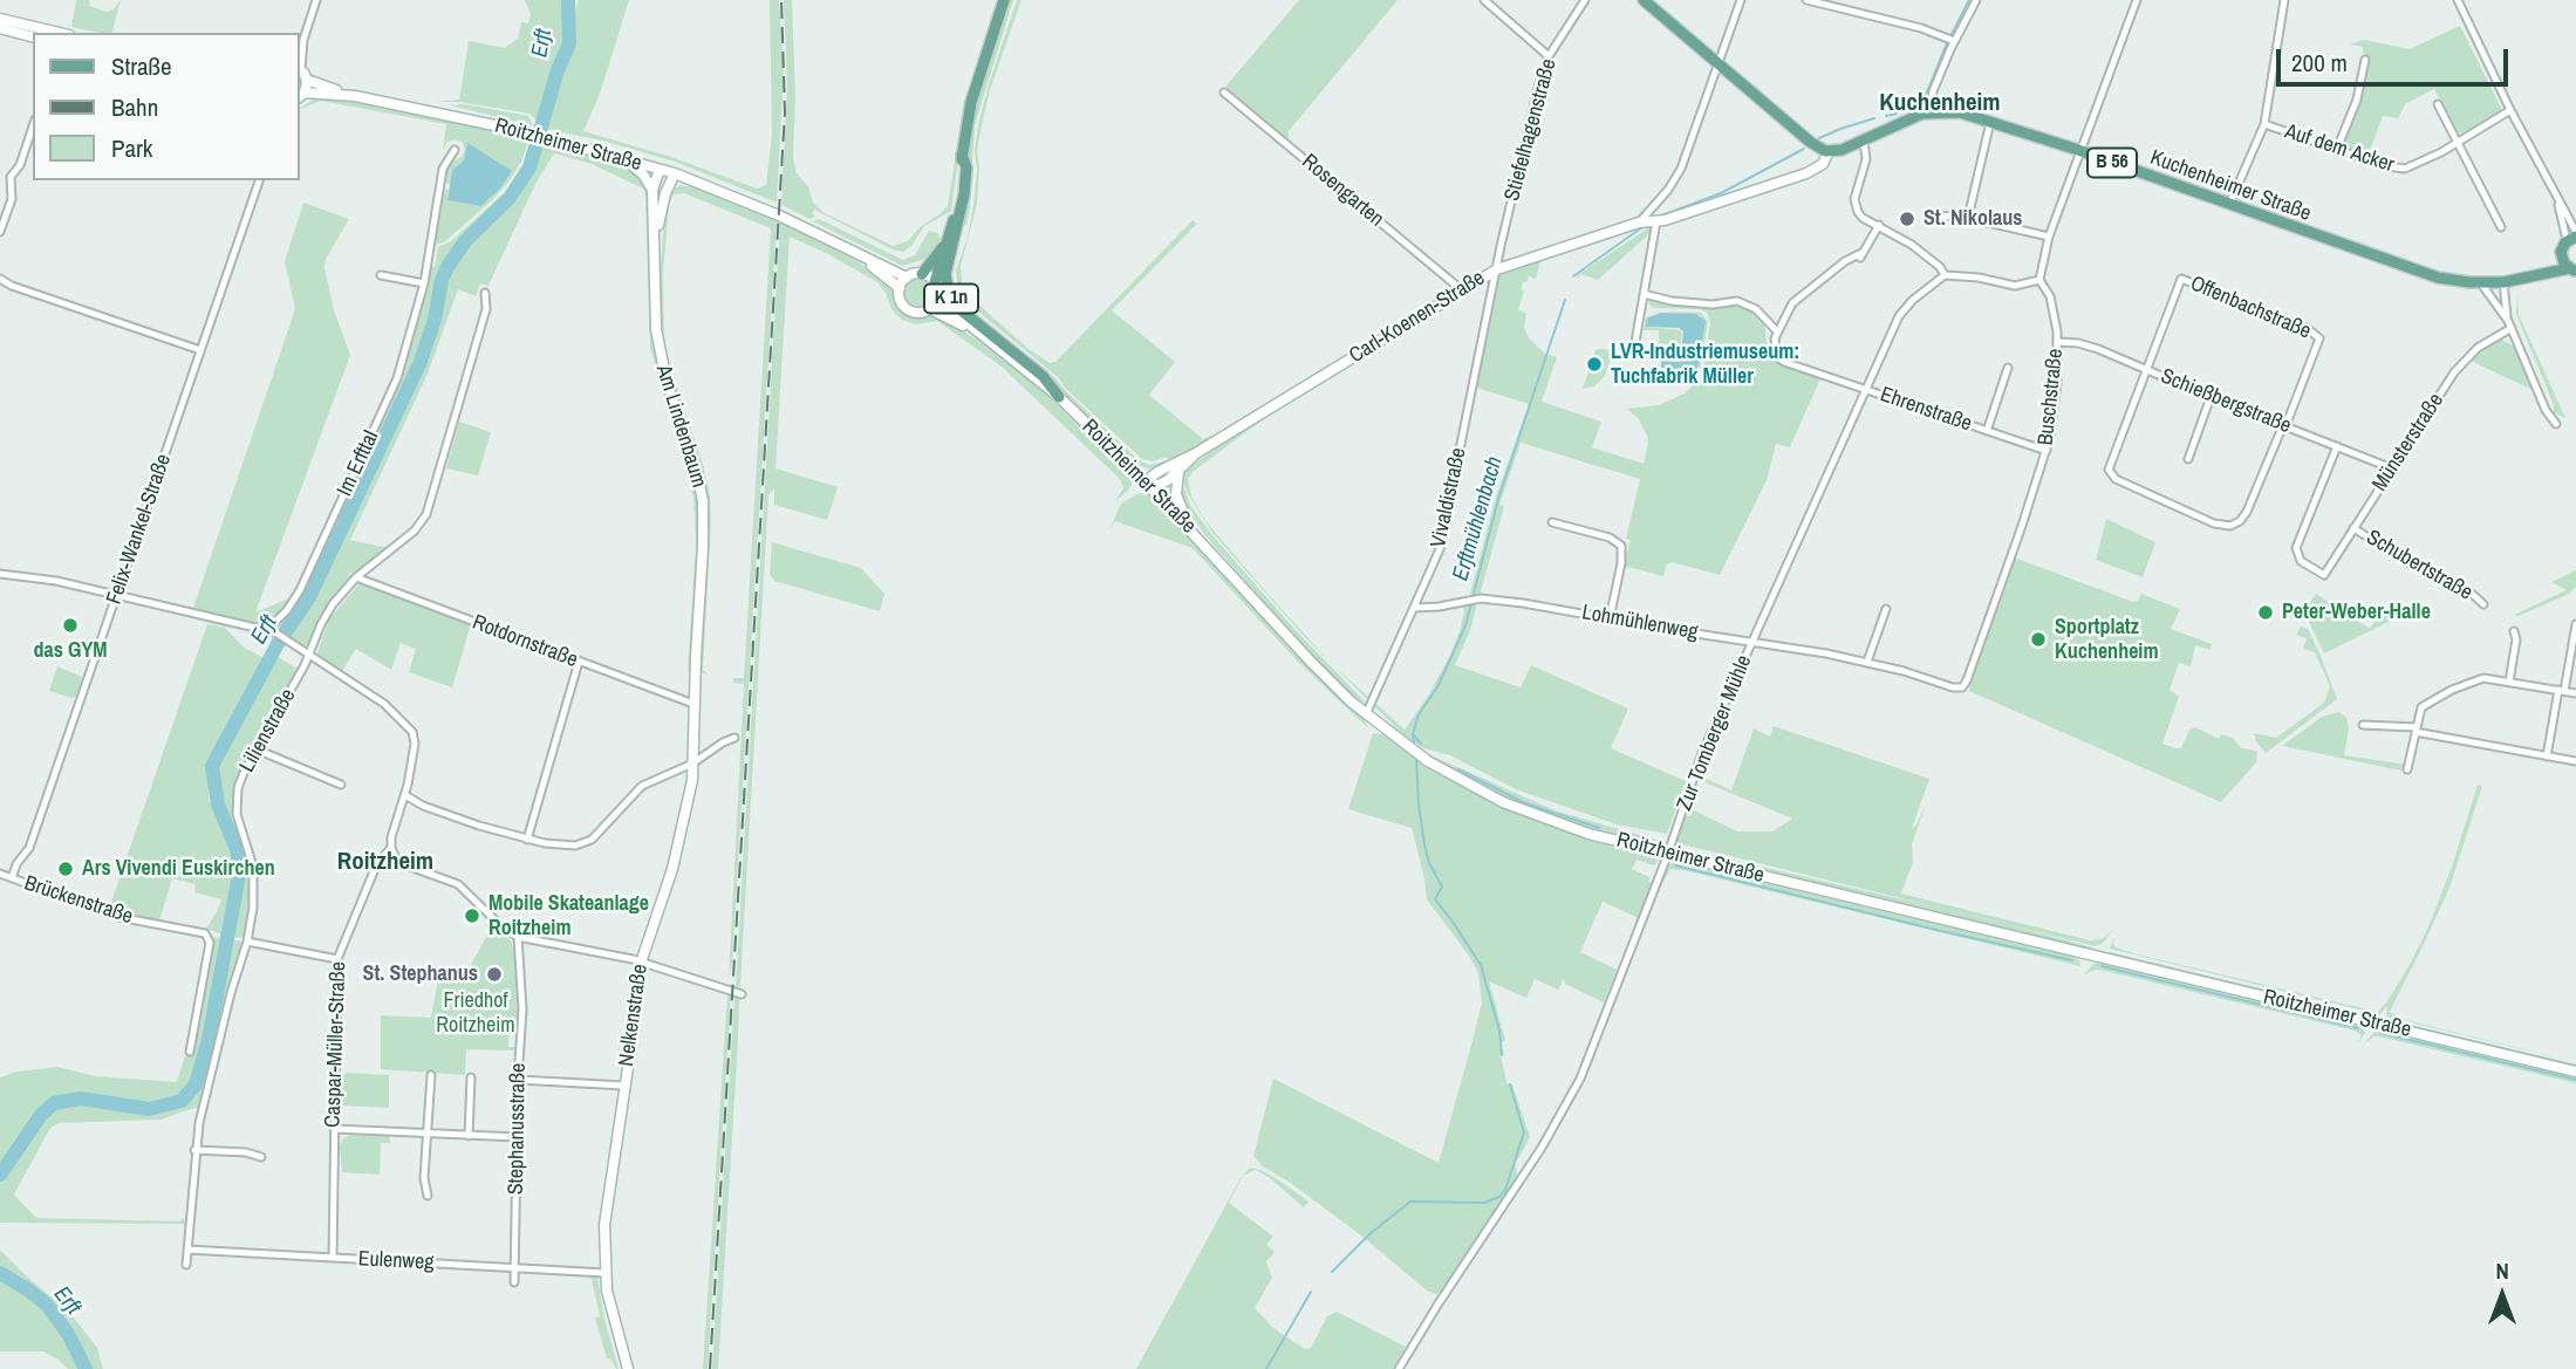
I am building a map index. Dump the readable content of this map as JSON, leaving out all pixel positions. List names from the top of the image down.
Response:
{
  "streets": {
    "main road": ["B 56", "Kuchenheimer Straße", "K 1n"],
    "street": [
      "Stiefelhagenstraße",
      "Roitzheimer Straße",
      "Auf dem Acker",
      "Rosengarten",
      "Offenbachstraße",
      "Carl-Koenen-Straße",
      "Buschstraße",
      "Schießbergstraße",
      "Ehrenstraße",
      "Am Lindenbaum",
      "Münsterstraße",
      "Im Erfttal",
      "Vivaldistraße",
      "Felix-Wankel-Straße",
      "Schubertstraße",
      "Lohmühlenweg",
      "Rotdornstraße",
      "Lilienstraße",
      "Zur Tomberger Mühle",
      "Brückenstraße",
      "Nelkenstraße",
      "Caspar-Müller-Straße",
      "Stephanusstraße",
      "Eulenweg"
    ]
  },
  "crossings": [
    ["Stiefelhagenstraße", "Carl-Koenen-Straße"],
    ["Stiefelhagenstraße", "Vivaldistraße"],
    ["Roitzheimer Straße", "K 1n"],
    ["Roitzheimer Straße", "Carl-Koenen-Straße"],
    ["Roitzheimer Straße", "Am Lindenbaum"],
    ["Roitzheimer Straße", "Vivaldistraße"],
    ["Roitzheimer Straße", "Zur Tomberger Mühle"],
    ["Kuchenheimer Straße", "Carl-Koenen-Straße"],
    ["Rosengarten", "Carl-Koenen-Straße"],
    ["Offenbachstraße", "Schießbergstraße"],
    ["Carl-Koenen-Straße", "Vivaldistraße"],
    ["Buschstraße", "Schießbergstraße"],
    ["Buschstraße", "Ehrenstraße"],
    ["Buschstraße", "Lohmühlenweg"],
    ["Schießbergstraße", "Münsterstraße"],
    ["Ehrenstraße", "Zur Tomberger Mühle"],
    ["Am Lindenbaum", "Rotdornstraße"],
    ["Am Lindenbaum", "Nelkenstraße"],
    ["Münsterstraße", "Schubertstraße"],
    ["Vivaldistraße", "Lohmühlenweg"],
    ["Felix-Wankel-Straße", "Brückenstraße"],
    ["Lohmühlenweg", "Zur Tomberger Mühle"],
    ["Rotdornstraße", "Lilienstraße"],
    ["Lilienstraße", "Caspar-Müller-Straße"],
    ["Lilienstraße", "Eulenweg"],
    ["Nelkenstraße", "Eulenweg"],
    ["Caspar-Müller-Straße", "Eulenweg"],
    ["Stephanusstraße", "Eulenweg"]
  ],
  "districts": ["Kuchenheim", "Roitzheim"],
  "water": ["Erft", "Erftmühlenbach"],
  "parks": ["Friedhof Roitzheim"],
  "places": [
    "St. Nikolaus",
    "LVR-Industriemuseum: Tuchfabrik Müller",
    "Peter-Weber-Halle",
    "das GYM",
    "Sportplatz Kuchenheim",
    "Ars Vivendi Euskirchen",
    "Mobile Skateanlage Roitzheim",
    "St. Stephanus"
  ],
  "legend": ["Straße", "Bahn", "Park"],
  "scale_bar": "200 m",
  "north": "top"
}
